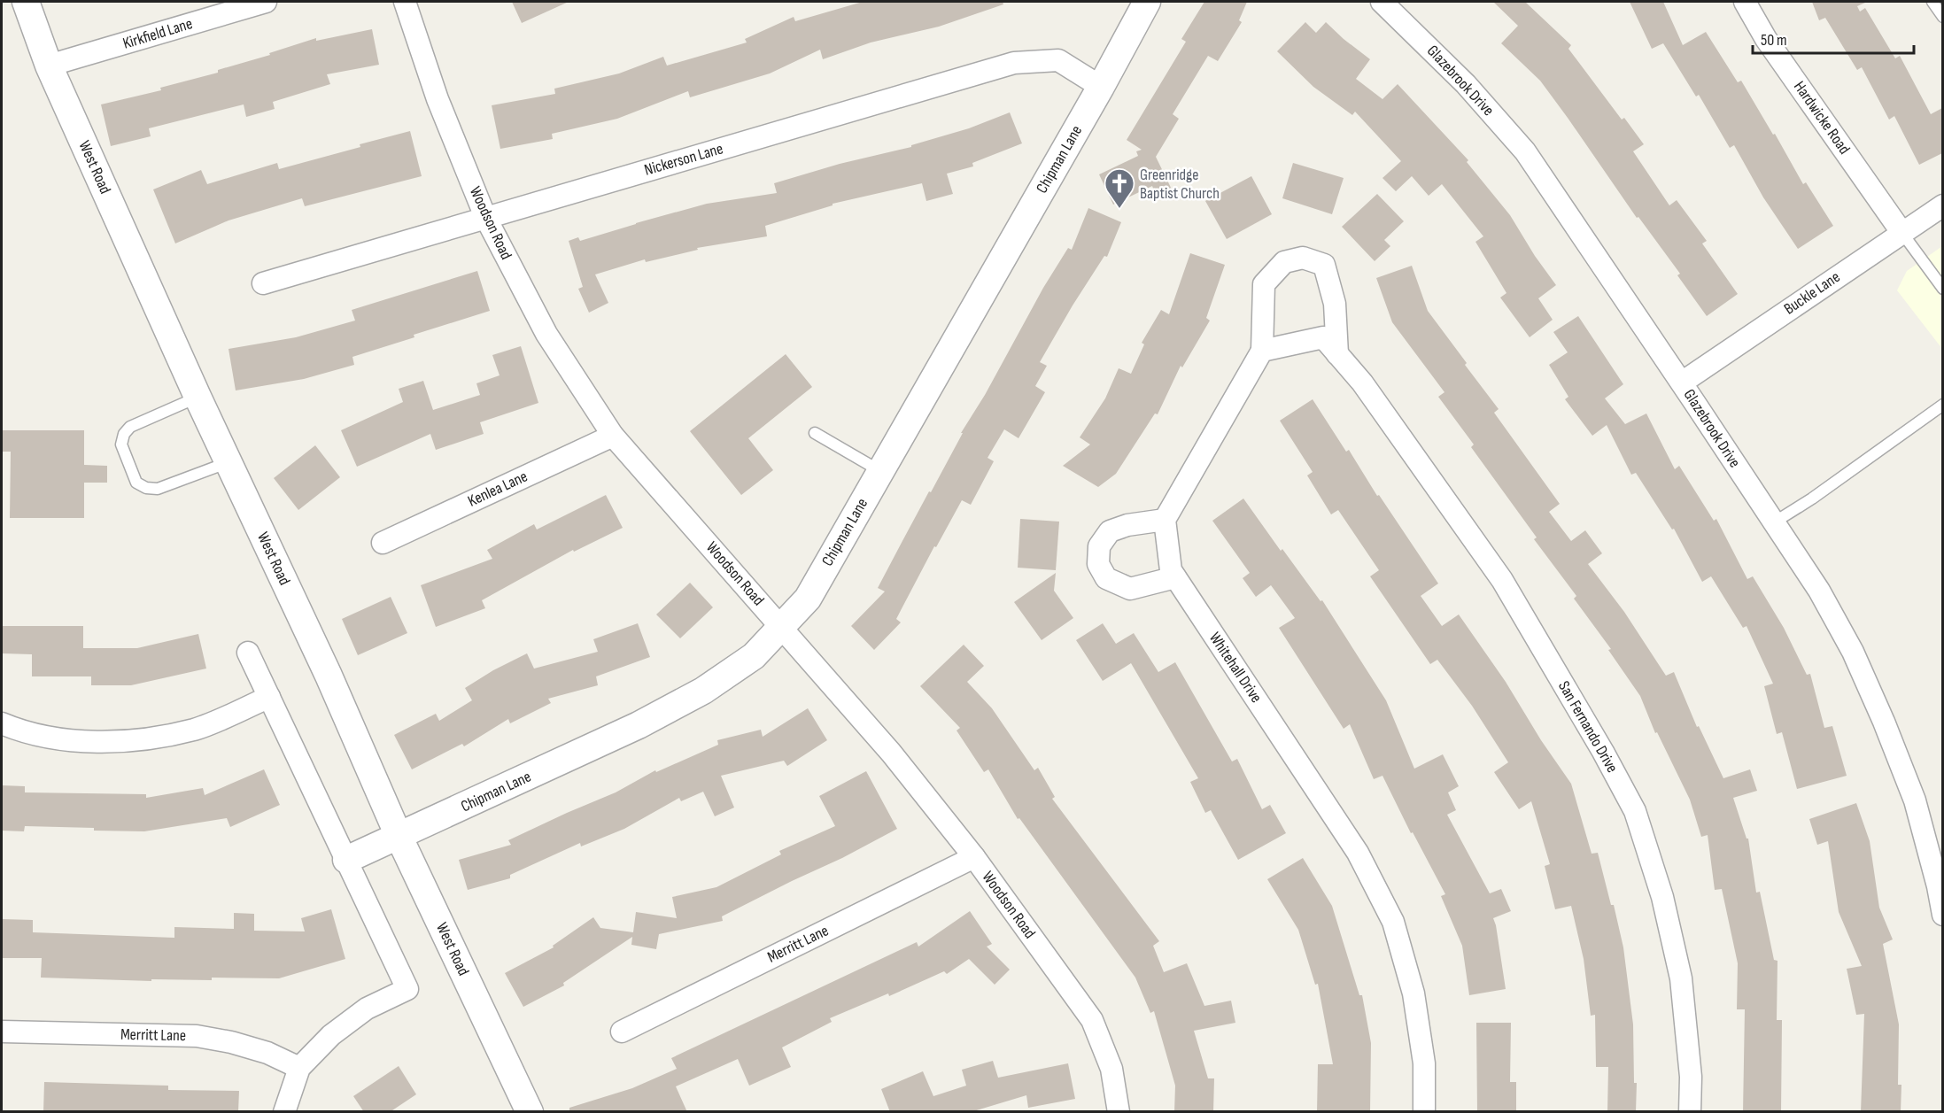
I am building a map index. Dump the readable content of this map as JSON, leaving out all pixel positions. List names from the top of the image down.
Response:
{
  "streets": {
    "street": [
      "Kirkfield Lane",
      "Glazebrook Drive",
      "Hardwicke Road",
      "Nickerson Lane",
      "Chipman Lane",
      "West Road",
      "Woodson Road",
      "Buckle Lane",
      "Kenlea Lane",
      "Whitehall Drive",
      "San Fernando Drive",
      "Merritt Lane"
    ]
  },
  "crossings": [
    ["Kirkfield Lane", "West Road"],
    ["Glazebrook Drive", "Buckle Lane"],
    ["Hardwicke Road", "Buckle Lane"],
    ["Nickerson Lane", "Chipman Lane"],
    ["Nickerson Lane", "Woodson Road"],
    ["Chipman Lane", "West Road"],
    ["Chipman Lane", "Woodson Road"],
    ["Woodson Road", "Kenlea Lane"],
    ["Woodson Road", "Merritt Lane"]
  ],
  "places": {
    "church": ["Greenridge Baptist Church"]
  },
  "scale_bar": "50 m"
}
